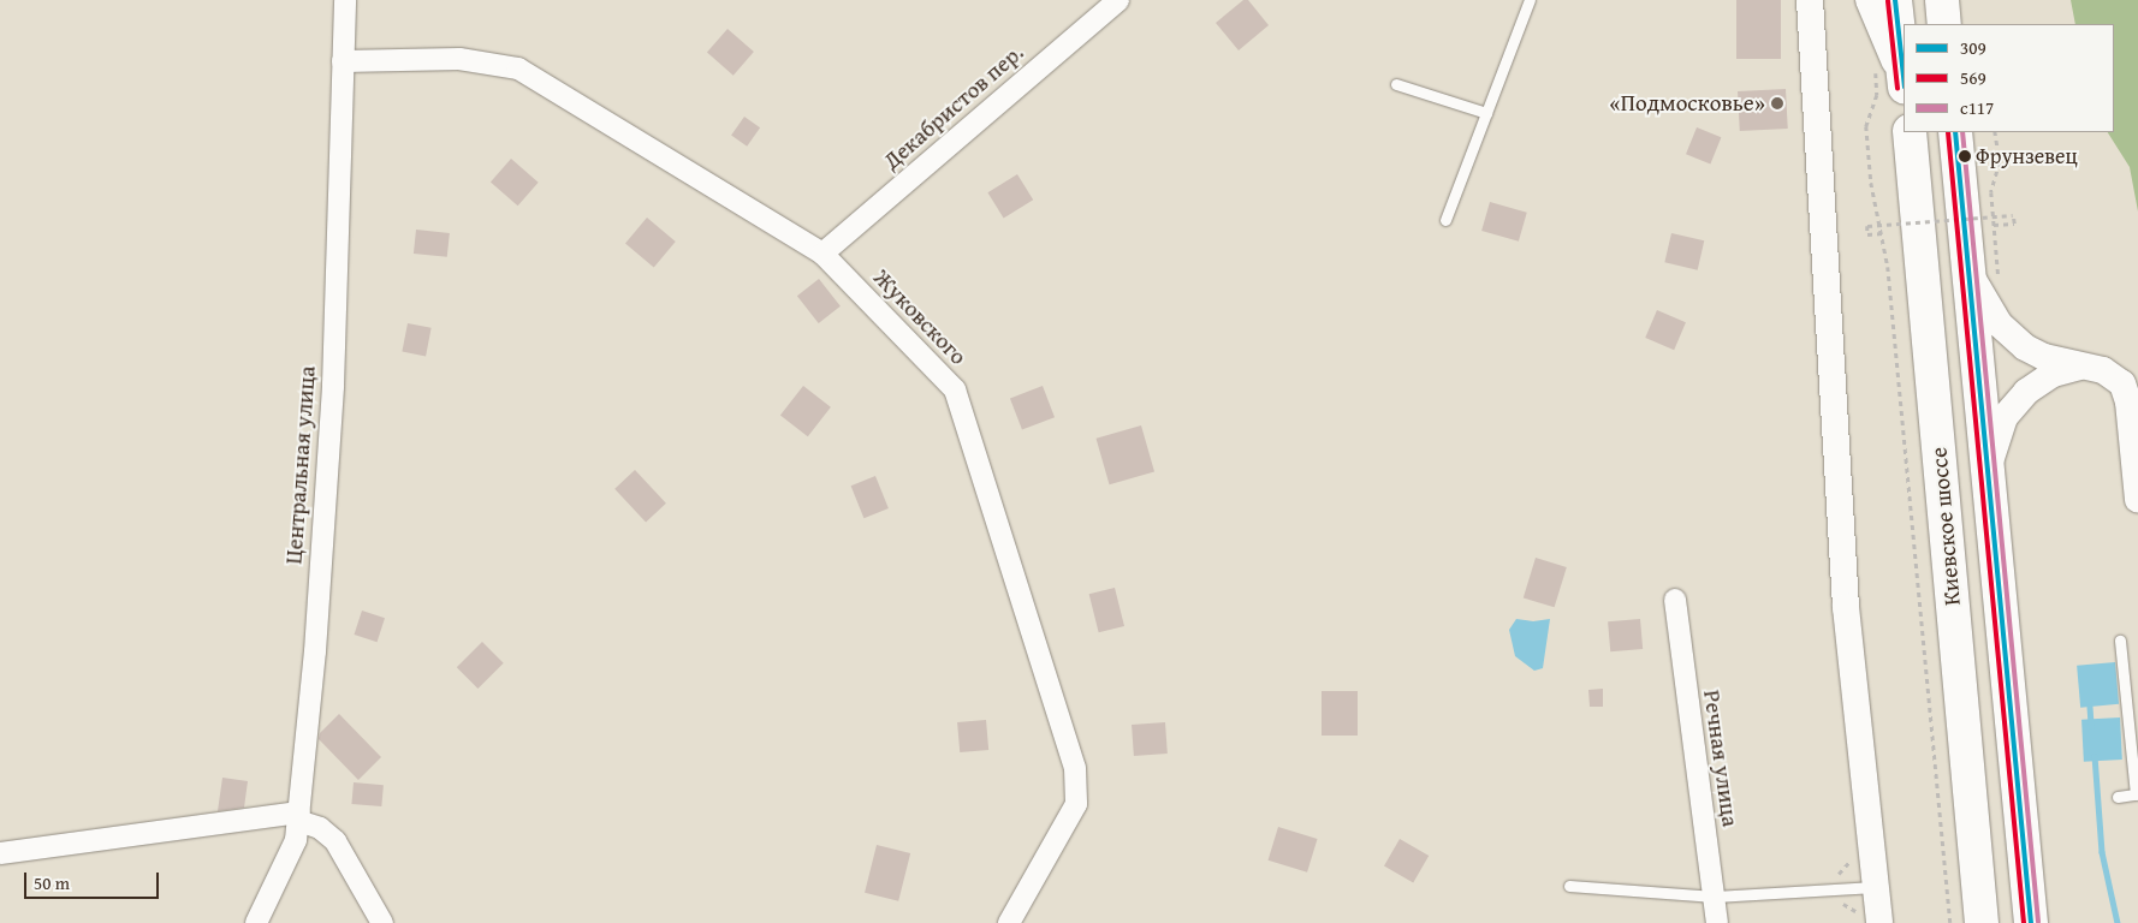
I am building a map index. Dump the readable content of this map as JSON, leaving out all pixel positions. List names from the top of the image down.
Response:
{
  "streets": {
    "highway": ["Киевское шоссе"],
    "street": [
      "Декабристов пер.",
      "Жуковского",
      "Центральная улица",
      "Речная улица"
    ]
  },
  "crossings": [
    ["Декабристов пер.", "Жуковского"],
    ["Жуковского", "Центральная улица"]
  ],
  "places": ["«Подмосковье»", "Фрунзевец"],
  "lines": ["transit line 309", "transit line 569", "transit line с117"],
  "legend": ["309", "569", "с117"],
  "scale_bar": "50 m"
}
